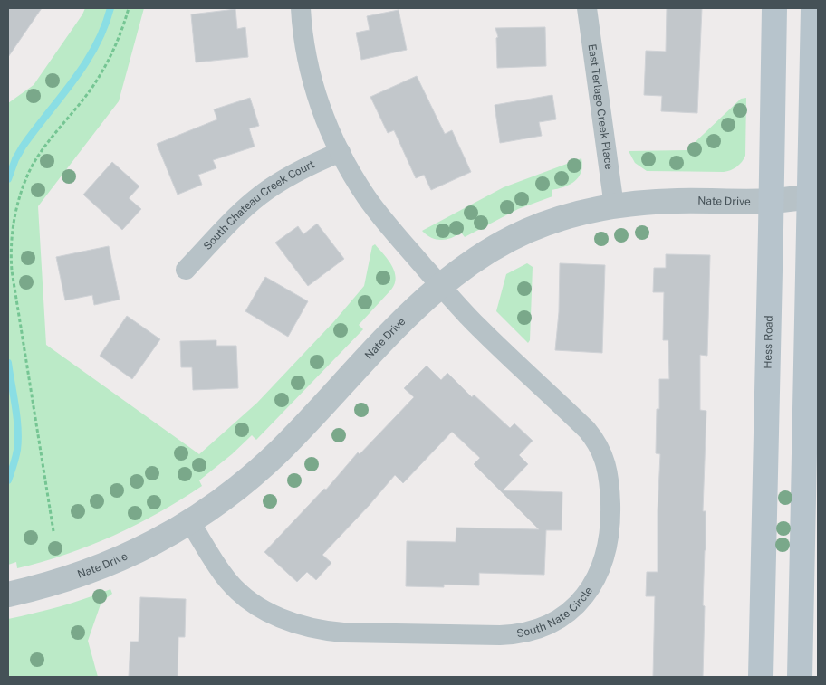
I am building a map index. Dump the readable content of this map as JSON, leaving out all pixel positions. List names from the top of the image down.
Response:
{
  "streets": {
    "main road": ["Hess Road"],
    "street": [
      "East Terlago Creek Place",
      "Nate Drive",
      "South Chateau Creek Court",
      "South Nate Circle"
    ]
  },
  "crossings": [
    ["East Terlago Creek Place", "Nate Drive"],
    ["Nate Drive", "Hess Road"],
    ["Nate Drive", "South Nate Circle"],
    ["South Chateau Creek Court", "South Nate Circle"]
  ]
}
